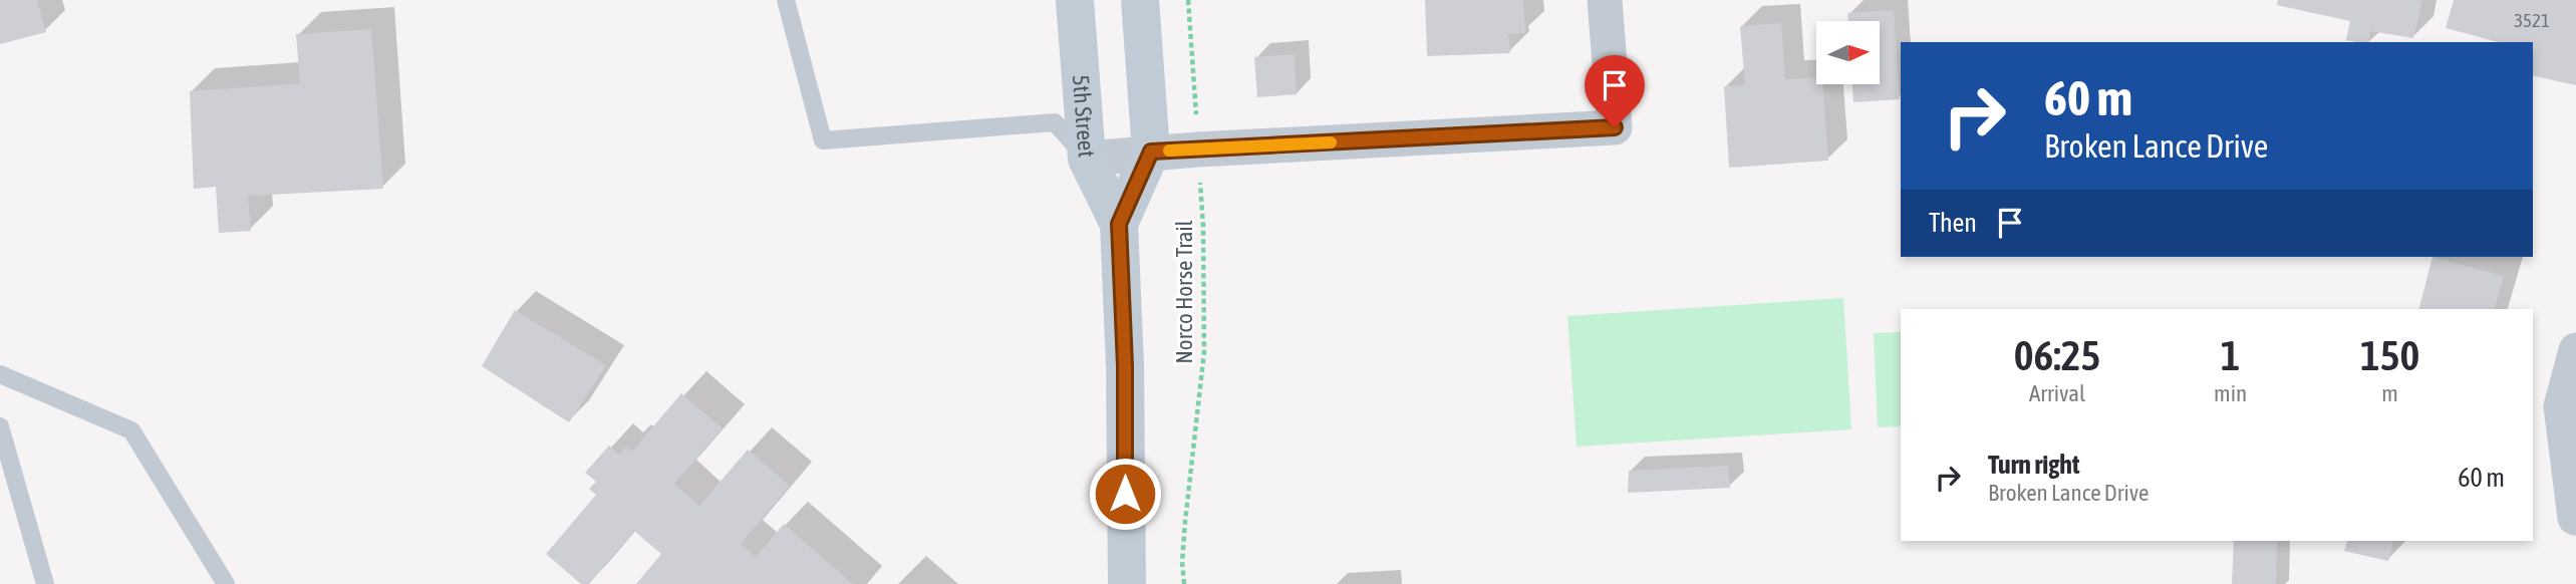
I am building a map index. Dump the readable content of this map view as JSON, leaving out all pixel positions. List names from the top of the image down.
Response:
{
  "streets": {
    "street": ["5th Street"],
    "path": ["Norco Horse Trail"]
  },
  "house_numbers": ["3521"],
  "north": "right",
  "page": {
    "turn": ["60 m", "Broken Lance Drive"],
    "then": "Then",
    "eta": [
      "06:25",
      "Arrival",
      "1",
      "min",
      "150",
      "m"
    ],
    "list": [
      {
        "name": "Turn right",
        "note": "Broken Lance Drive",
        "value": "60 m"
      }
    ]
  }
}
